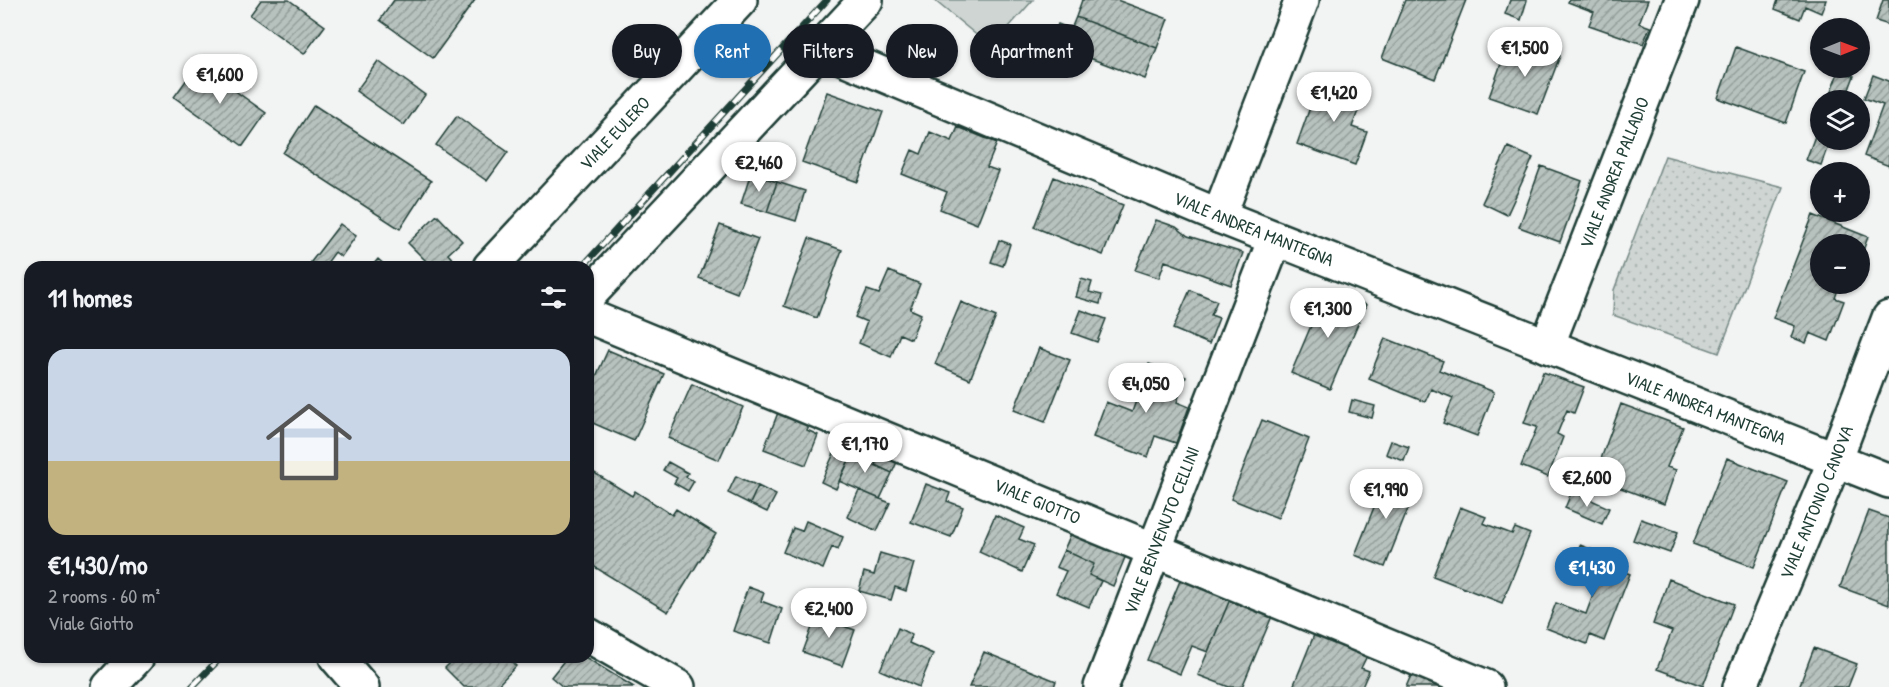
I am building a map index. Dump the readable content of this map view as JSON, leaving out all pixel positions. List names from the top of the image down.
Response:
{
  "streets": {
    "street": [
      "VIALE EULERO",
      "VIALE ANDREA PALLADIO",
      "VIALE ANDREA MANTEGNA",
      "VIALE GIOTTO",
      "VIALE ANTONIO CANOVA",
      "VIALE BENVENUTO CELLINI"
    ]
  },
  "crossings": [
    ["VIALE ANDREA PALLADIO", "VIALE ANDREA MANTEGNA"],
    ["VIALE ANDREA MANTEGNA", "VIALE ANTONIO CANOVA"],
    ["VIALE ANDREA MANTEGNA", "VIALE BENVENUTO CELLINI"],
    ["VIALE GIOTTO", "VIALE BENVENUTO CELLINI"]
  ],
  "north": "right",
  "page": {
    "map_buttons": ["+", "−"],
    "chip": [
      "Buy",
      "Rent",
      "Filters",
      "New",
      "Apartment"
    ],
    "price": [
      "€1,500",
      "€1,600",
      "€1,420",
      "€2,460",
      "€1,300",
      "€4,050",
      "€1,170",
      "€2,600",
      "€1,990",
      "€1,430",
      "€2,400"
    ],
    "heading": "11 homes",
    "list": [
      {
        "name": "€1,430/mo",
        "note": "2 rooms · 60 m² · Viale Giotto"
      }
    ]
  }
}
